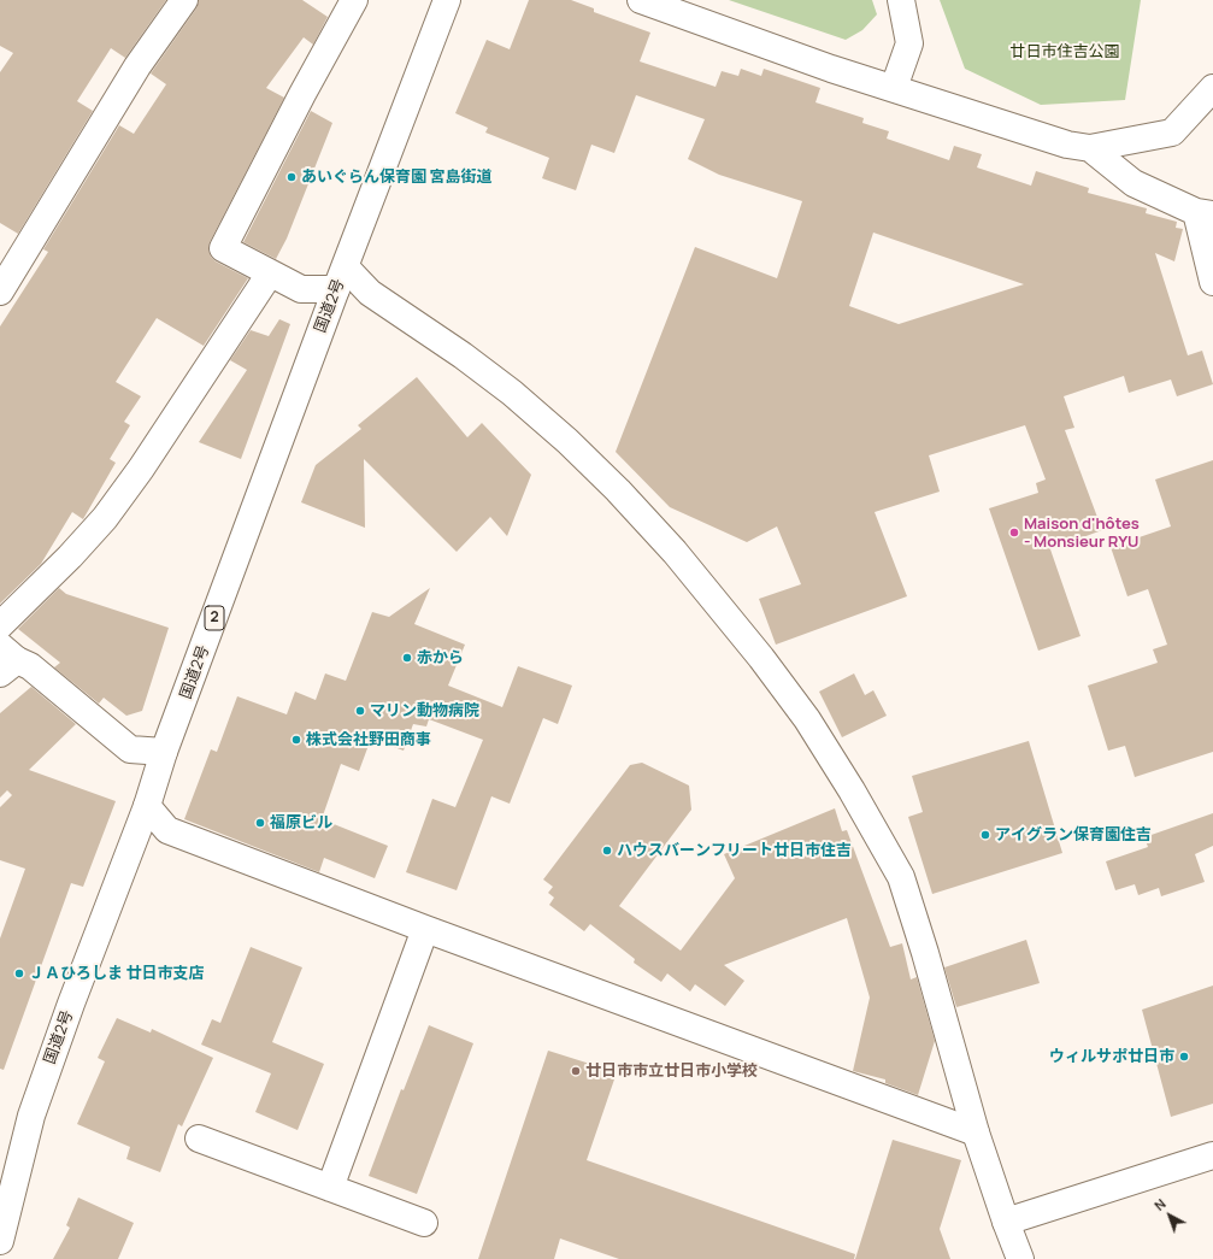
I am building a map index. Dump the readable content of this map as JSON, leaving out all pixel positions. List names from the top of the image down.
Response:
{
  "streets": {
    "main road": ["国道2号", "2"]
  },
  "parks": ["廿日市住吉公園"],
  "places": [
    "あいぐらん保育園 宮島街道",
    "Maison d'hôtes - Monsieur RYU",
    "赤から",
    "マリン動物病院",
    "株式会社野田商事",
    "福原ビル",
    "アイグラン保育園住吉",
    "ハウスバーンフリート廿日市住吉",
    "ＪＡひろしま 廿日市支店",
    "ウィルサポ廿日市",
    "廿日市市立廿日市小学校"
  ],
  "north": "top left"
}
